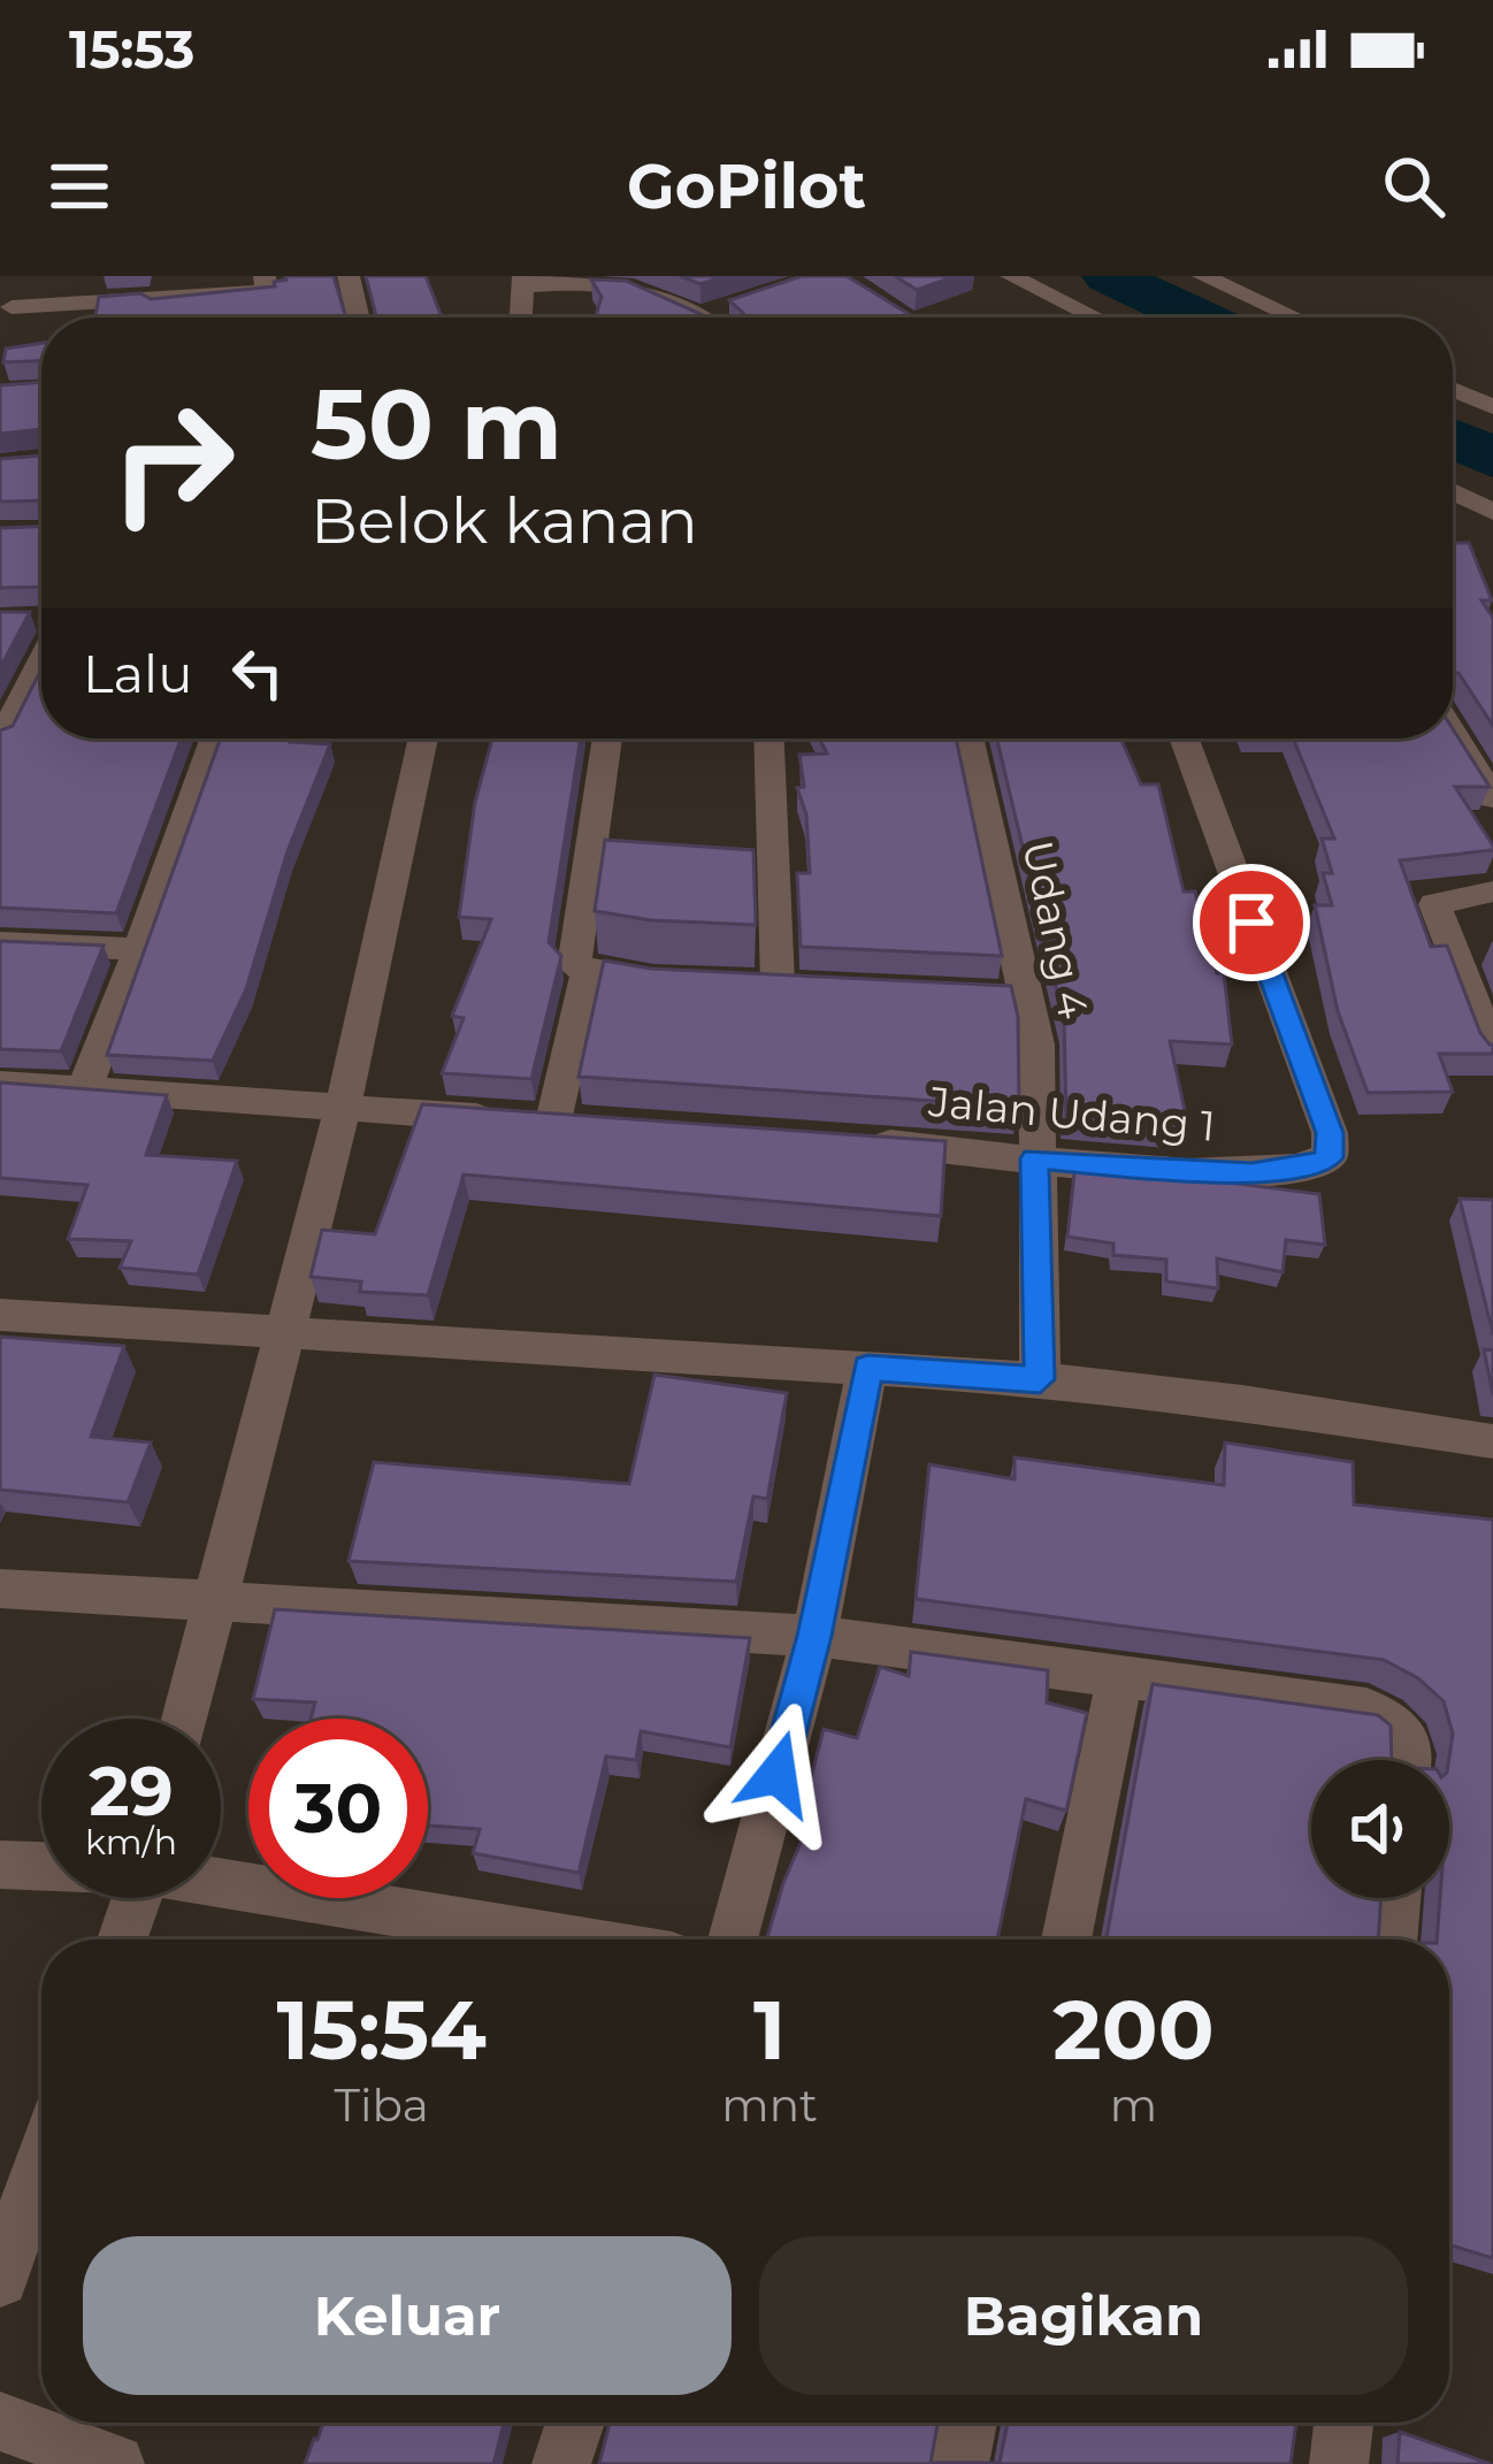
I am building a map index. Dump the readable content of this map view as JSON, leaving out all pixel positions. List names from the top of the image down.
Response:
{
  "streets": {
    "street": ["Udang 4", "Jalan Udang 1"]
  },
  "crossings": [
    ["Udang 4", "Jalan Udang 1"]
  ],
  "page": {
    "status": "15:53",
    "header": "GoPilot",
    "turn": ["50 m", "Belok kanan"],
    "then": "Lalu",
    "speed": "29 km/h",
    "limit": "30",
    "eta": [
      "15:54",
      "Tiba",
      "1",
      "mnt",
      "200",
      "m"
    ],
    "buttons": ["Keluar", "Bagikan"]
  }
}
